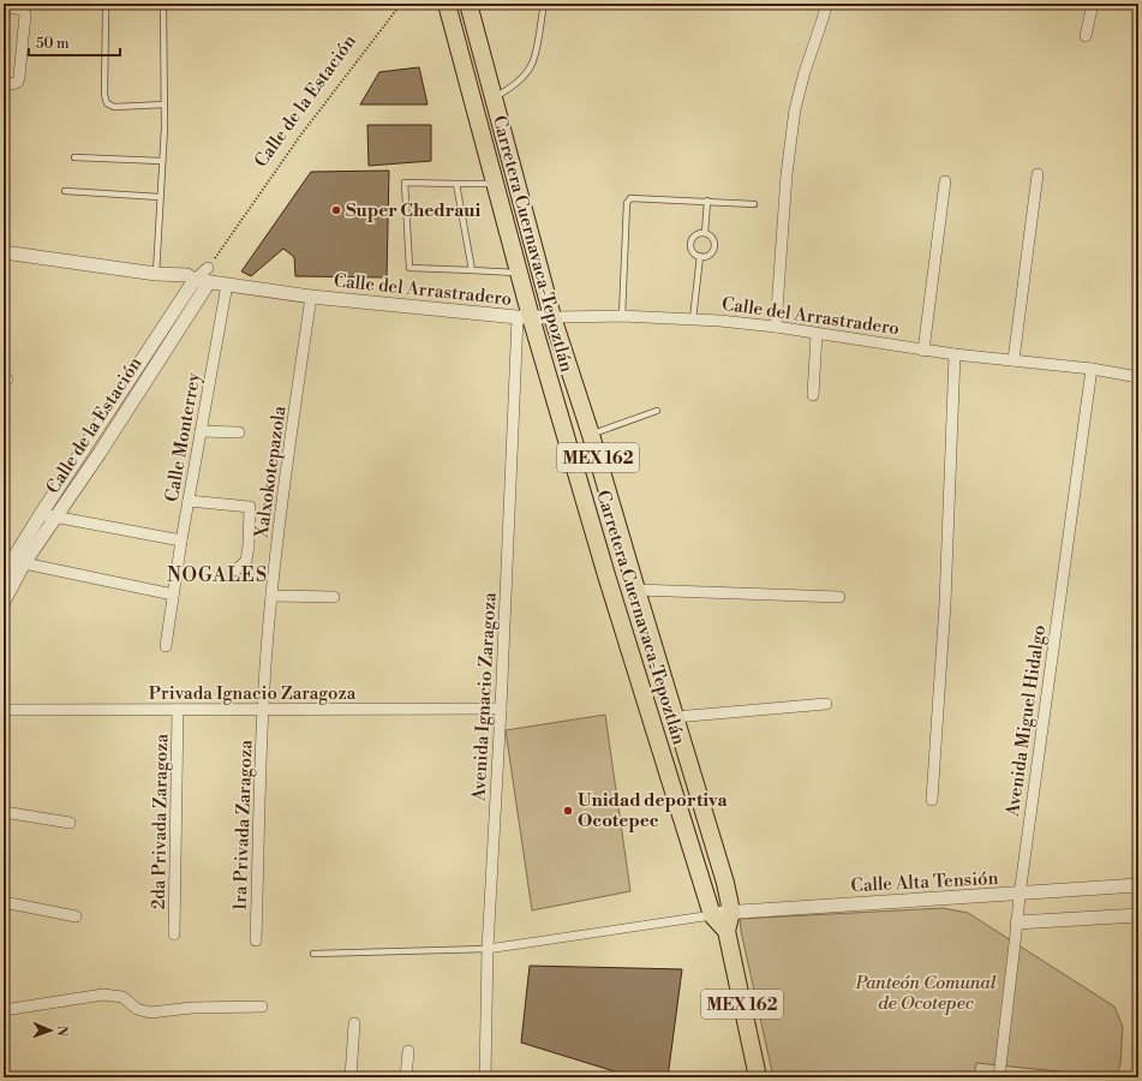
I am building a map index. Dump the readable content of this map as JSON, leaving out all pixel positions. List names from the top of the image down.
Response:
{
  "streets": {
    "main road": ["Carretera Cuernavaca-Tepoztlán", "MEX 162"],
    "street": [
      "Calle de la Estación",
      "Calle del Arrastradero",
      "Calle Monterrey",
      "Xalxokotepazola",
      "Privada Ignacio Zaragoza",
      "Avenida Ignacio Zaragoza",
      "Avenida Miguel Hidalgo",
      "2da Privada Zaragoza",
      "1ra Privada Zaragoza",
      "Calle Alta Tensión"
    ]
  },
  "crossings": [
    ["Calle de la Estación", "Calle del Arrastradero"],
    ["Carretera Cuernavaca-Tepoztlán", "Calle del Arrastradero"],
    ["Carretera Cuernavaca-Tepoztlán", "Avenida Ignacio Zaragoza"],
    ["Carretera Cuernavaca-Tepoztlán", "Calle Alta Tensión"],
    ["Calle del Arrastradero", "Calle Monterrey"],
    ["Calle del Arrastradero", "Xalxokotepazola"],
    ["Calle del Arrastradero", "Avenida Ignacio Zaragoza"],
    ["Calle del Arrastradero", "Avenida Miguel Hidalgo"],
    ["Xalxokotepazola", "Privada Ignacio Zaragoza"],
    ["Xalxokotepazola", "1ra Privada Zaragoza"],
    ["Privada Ignacio Zaragoza", "Avenida Ignacio Zaragoza"],
    ["Privada Ignacio Zaragoza", "2da Privada Zaragoza"],
    ["Privada Ignacio Zaragoza", "1ra Privada Zaragoza"],
    ["Avenida Miguel Hidalgo", "Calle Alta Tensión"]
  ],
  "districts": ["NOGALES"],
  "parks": ["Panteón Comunal de Ocotepec"],
  "places": ["Super Chedraui", "Unidad deportiva Ocotepec"],
  "scale_bar": "50 m",
  "north": "right"
}
